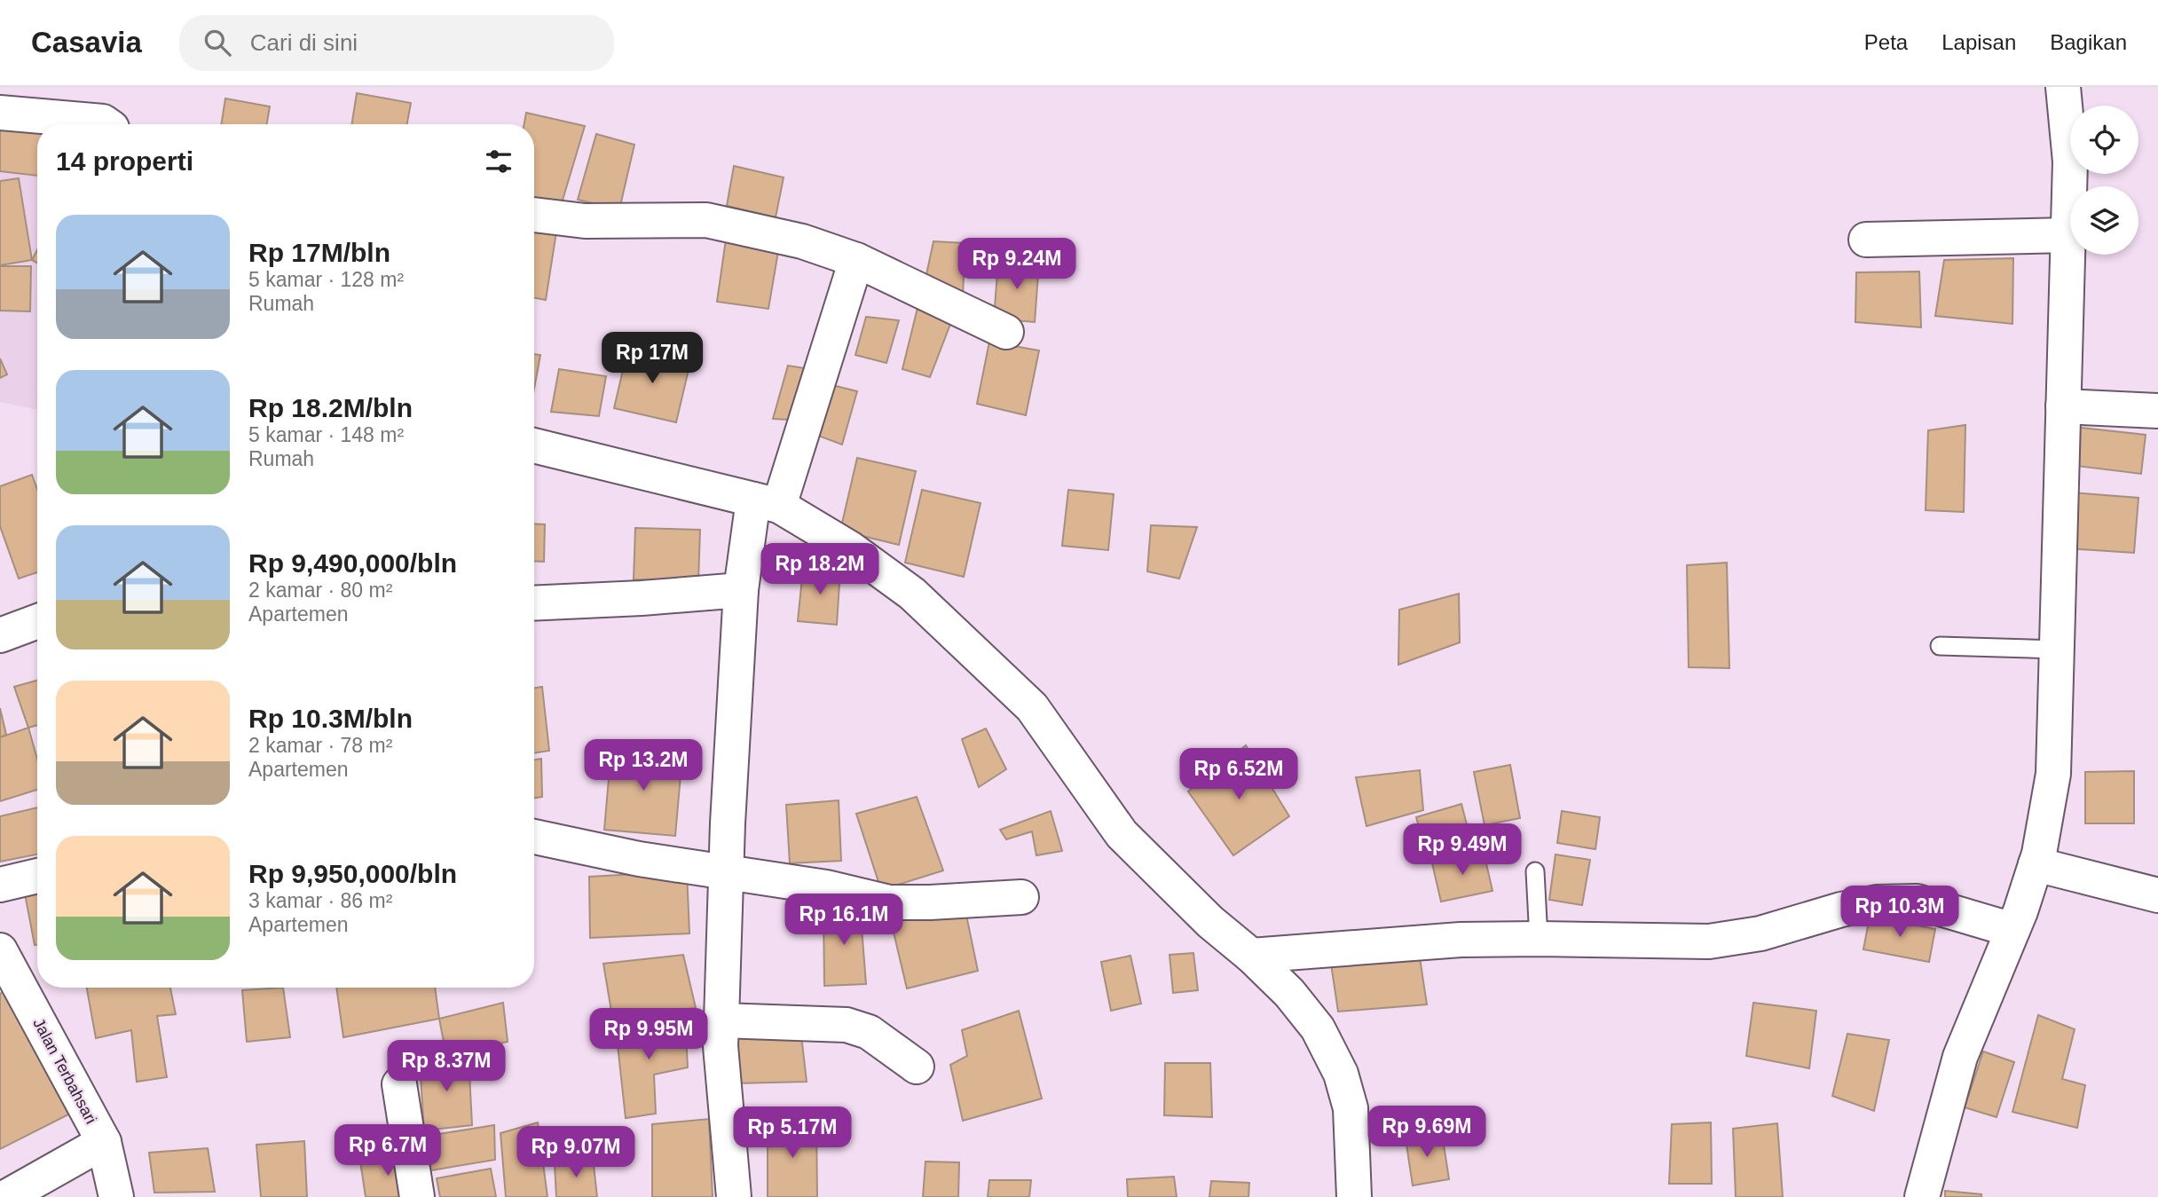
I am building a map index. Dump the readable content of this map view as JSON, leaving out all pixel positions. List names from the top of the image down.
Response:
{
  "streets": {
    "street": ["Jalan Terbahsari"]
  },
  "page": {
    "header": "Casavia",
    "search": "Cari di sini",
    "nav": ["Peta", "Lapisan", "Bagikan"],
    "heading": "14 properti",
    "list": [
      {
        "name": "Rp 17M/bln",
        "note": "5 kamar · 128 m² · Rumah"
      },
      {
        "name": "Rp 18.2M/bln",
        "note": "5 kamar · 148 m² · Rumah"
      },
      {
        "name": "Rp 9,490,000/bln",
        "note": "2 kamar · 80 m² · Apartemen"
      },
      {
        "name": "Rp 10.3M/bln",
        "note": "2 kamar · 78 m² · Apartemen"
      },
      {
        "name": "Rp 9,950,000/bln",
        "note": "3 kamar · 86 m² · Apartemen"
      }
    ],
    "price": [
      "Rp 9.24M",
      "Rp 17M",
      "Rp 18.2M",
      "Rp 13.2M",
      "Rp 6.52M",
      "Rp 9.49M",
      "Rp 10.3M",
      "Rp 16.1M",
      "Rp 9.95M",
      "Rp 8.37M",
      "Rp 9.69M",
      "Rp 5.17M",
      "Rp 6.7M",
      "Rp 9.07M"
    ]
  }
}
